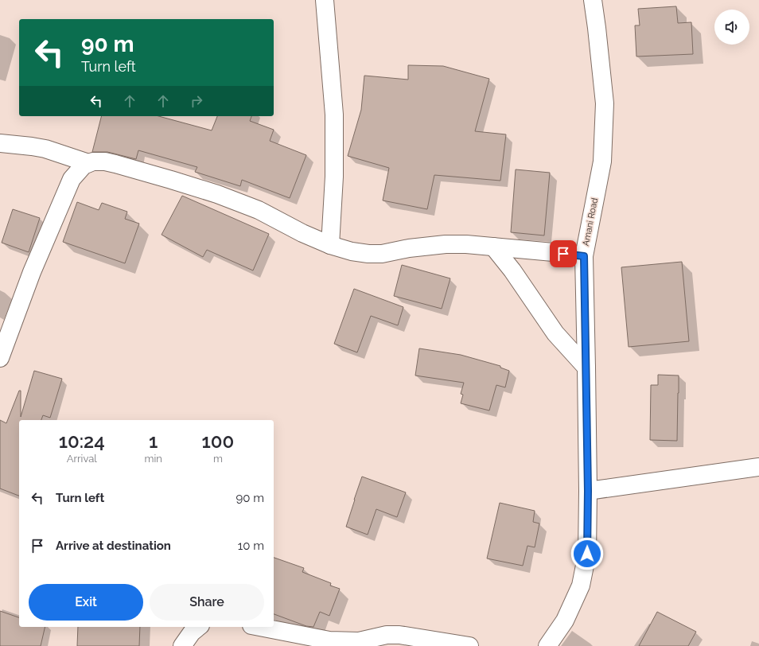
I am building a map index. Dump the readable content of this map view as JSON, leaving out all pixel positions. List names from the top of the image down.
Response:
{
  "streets": {
    "street": ["Amani Road"]
  },
  "page": {
    "turn": ["90 m", "Turn left"],
    "eta": [
      "10:24",
      "Arrival",
      "1",
      "min",
      "100",
      "m"
    ],
    "list": [
      {
        "name": "Turn left",
        "value": "90 m"
      },
      {
        "name": "Arrive at destination",
        "value": "10 m"
      }
    ],
    "buttons": ["Exit", "Share"]
  }
}
